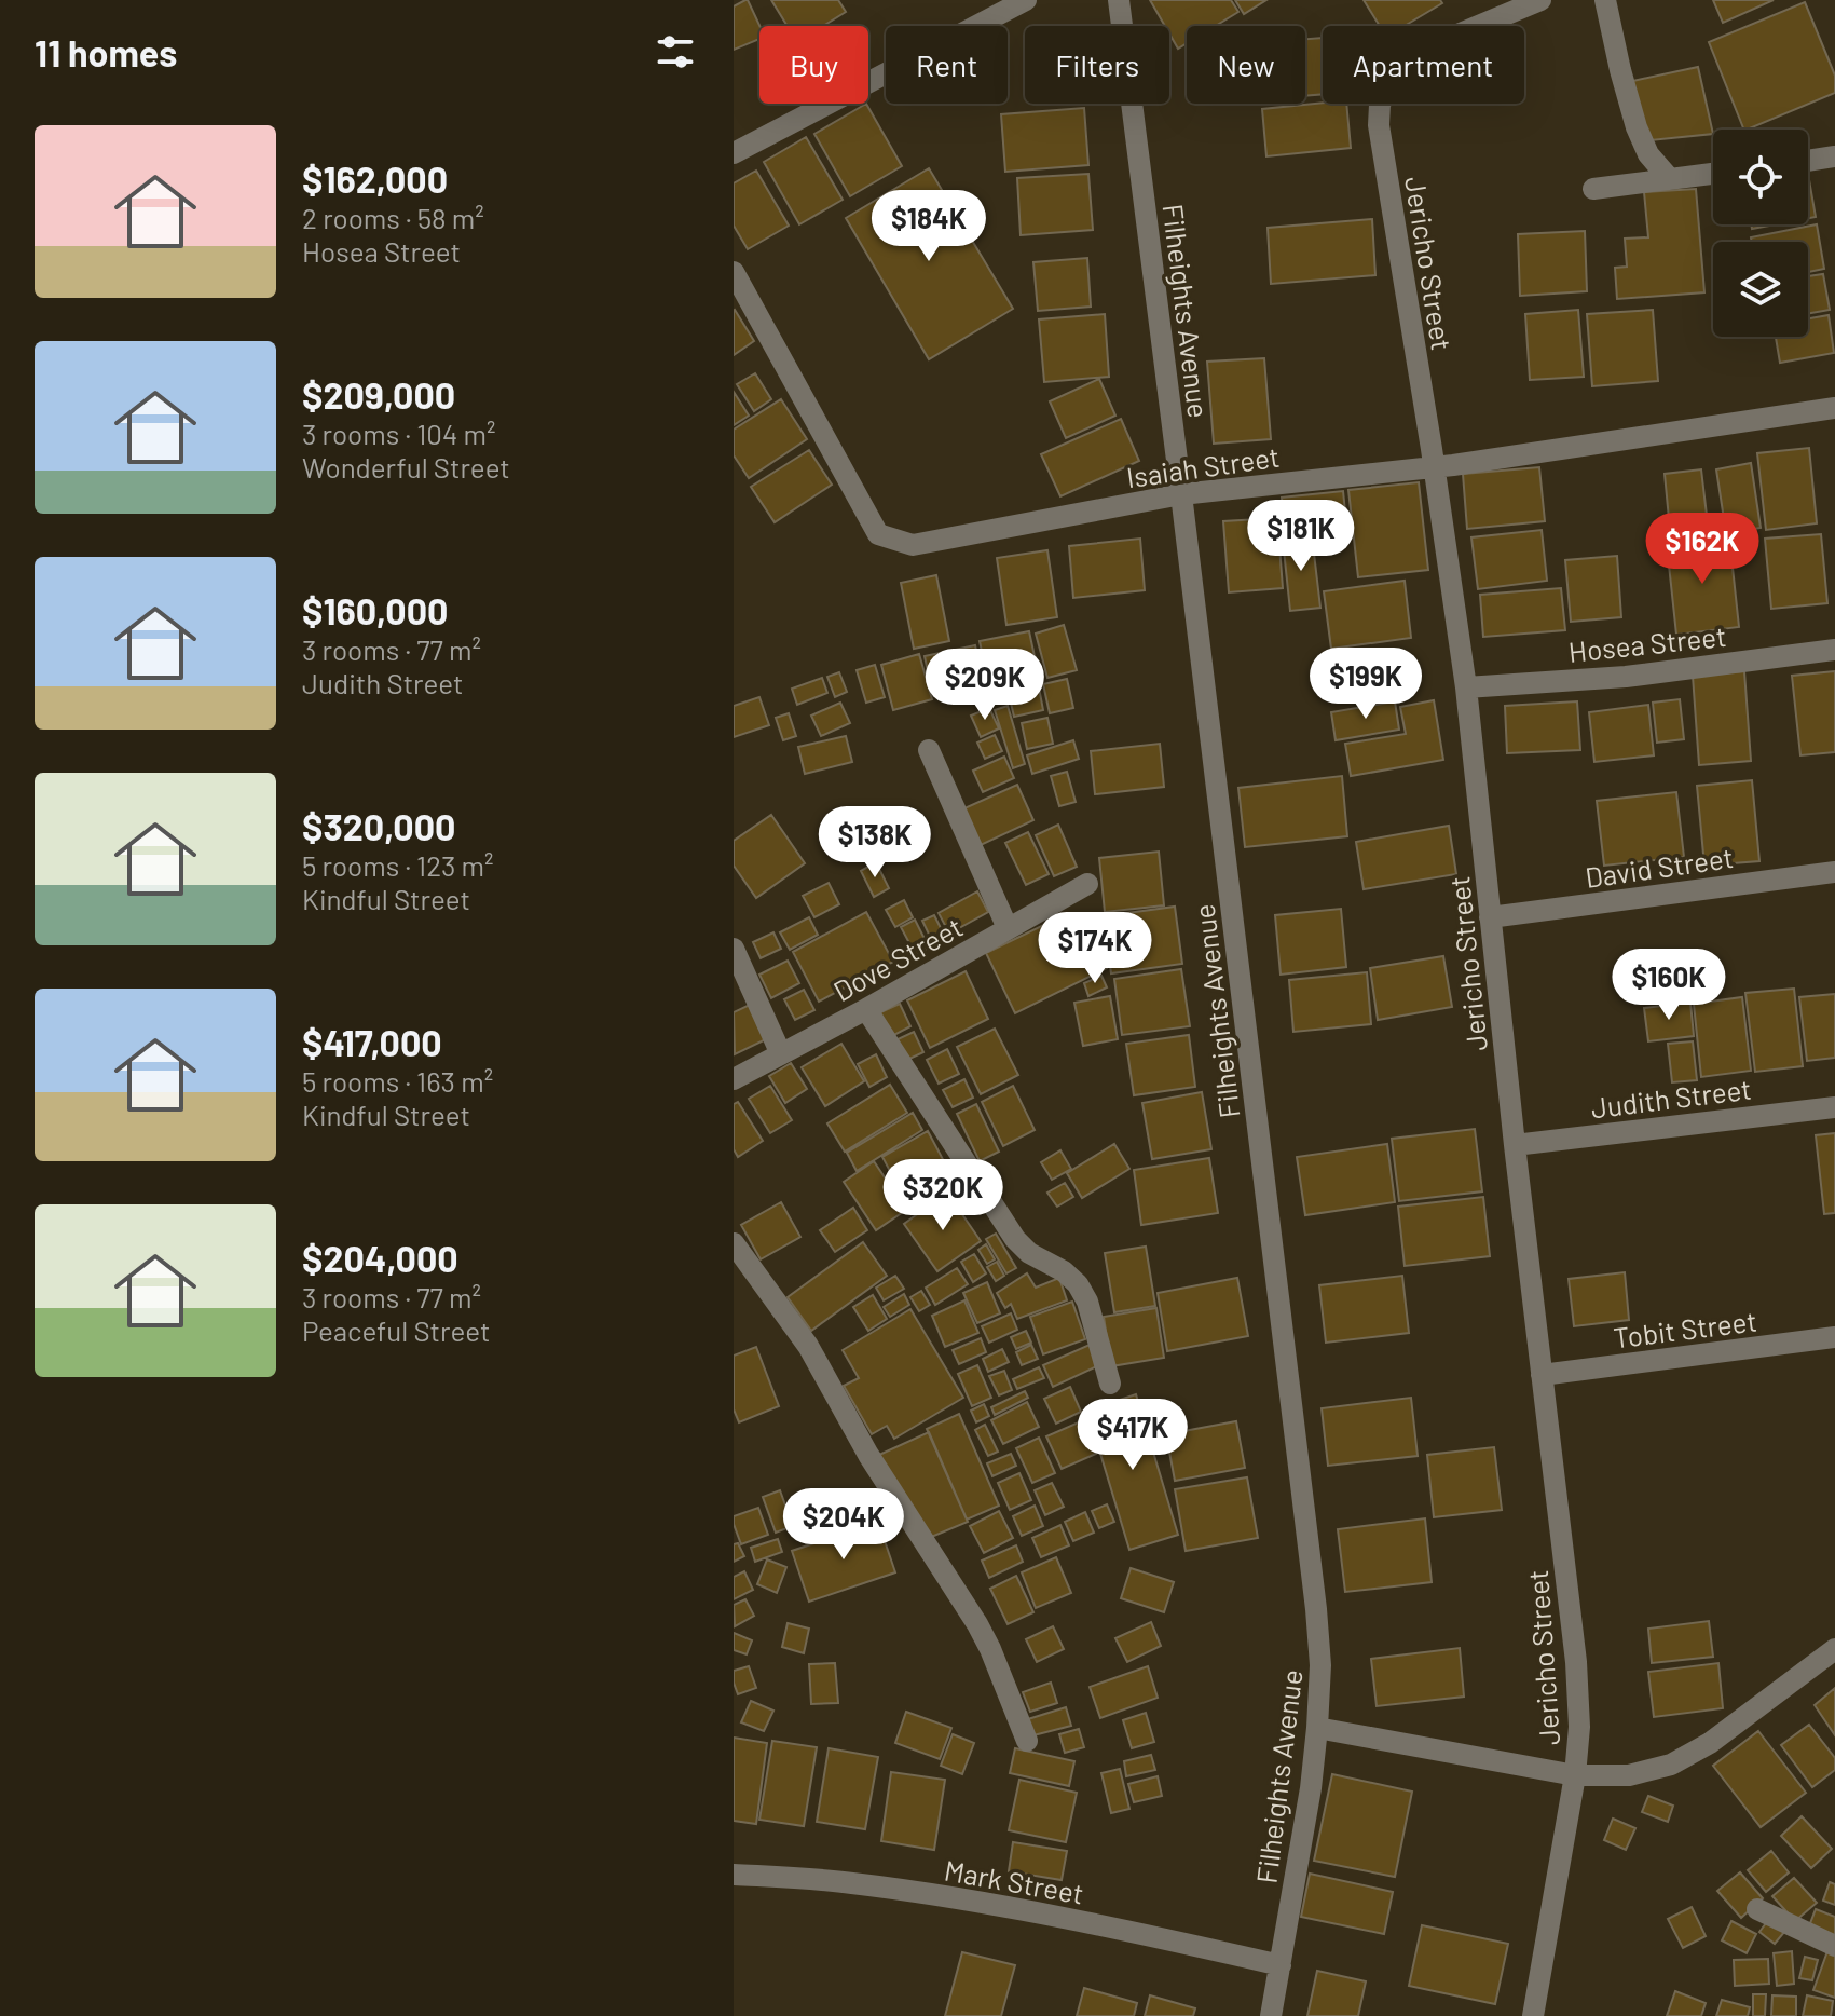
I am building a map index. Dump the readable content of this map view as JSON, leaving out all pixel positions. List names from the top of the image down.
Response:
{
  "streets": {
    "street": [
      "Jericho Street",
      "Filheights Avenue",
      "Isaiah Street",
      "Hosea Street",
      "David Street",
      "Dove Street",
      "Judith Street",
      "Tobit Street",
      "Mark Street"
    ]
  },
  "crossings": [
    ["Jericho Street", "Isaiah Street"],
    ["Jericho Street", "Hosea Street"],
    ["Jericho Street", "David Street"],
    ["Jericho Street", "Judith Street"],
    ["Jericho Street", "Tobit Street"],
    ["Filheights Avenue", "Isaiah Street"],
    ["Filheights Avenue", "Mark Street"]
  ],
  "page": {
    "heading": "11 homes",
    "chip": [
      "Buy",
      "Rent",
      "Filters",
      "New",
      "Apartment"
    ],
    "list": [
      {
        "name": "$162,000",
        "note": "2 rooms · 58 m² · Hosea Street"
      },
      {
        "name": "$209,000",
        "note": "3 rooms · 104 m² · Wonderful Street"
      },
      {
        "name": "$160,000",
        "note": "3 rooms · 77 m² · Judith Street"
      },
      {
        "name": "$320,000",
        "note": "5 rooms · 123 m² · Kindful Street"
      },
      {
        "name": "$417,000",
        "note": "5 rooms · 163 m² · Kindful Street"
      },
      {
        "name": "$204,000",
        "note": "3 rooms · 77 m² · Peaceful Street"
      }
    ],
    "price": [
      "$184K",
      "$181K",
      "$162K",
      "$199K",
      "$209K",
      "$138K",
      "$174K",
      "$160K",
      "$320K",
      "$417K",
      "$204K"
    ]
  }
}
